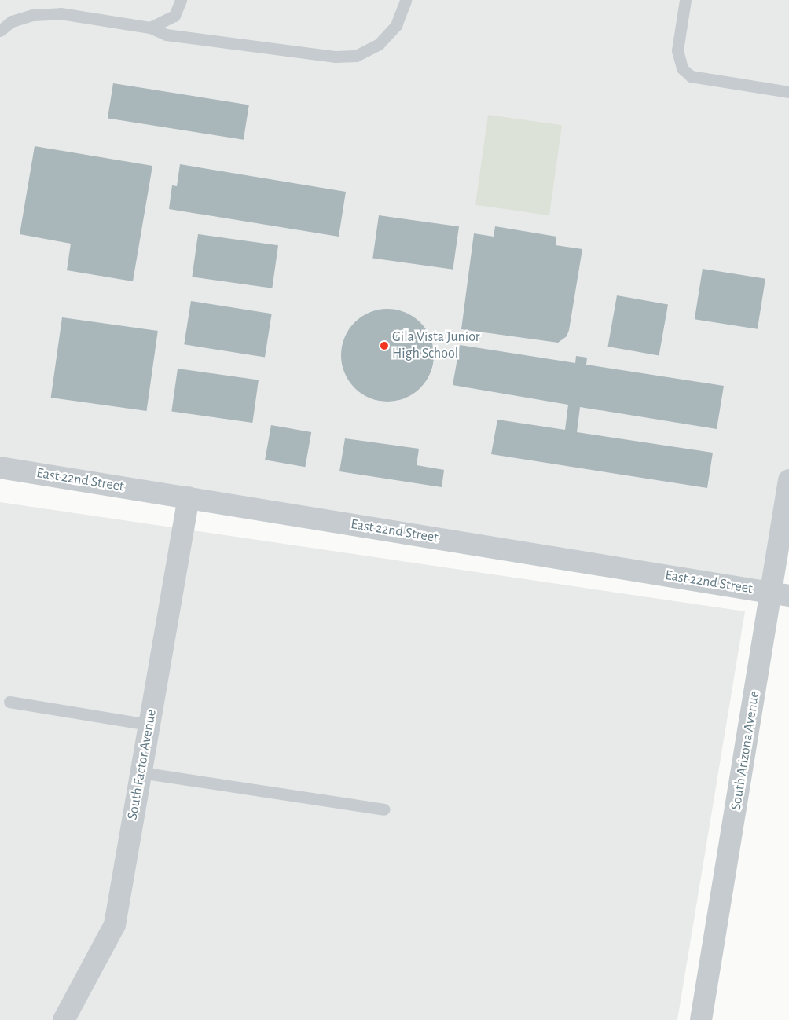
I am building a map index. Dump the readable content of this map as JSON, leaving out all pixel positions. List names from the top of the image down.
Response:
{
  "streets": {
    "street": ["East 22nd Street", "South Arizona Avenue", "South Factor Avenue"]
  },
  "crossings": [
    ["East 22nd Street", "South Arizona Avenue"],
    ["East 22nd Street", "South Factor Avenue"]
  ],
  "places": ["Gila Vista Junior High School"]
}
